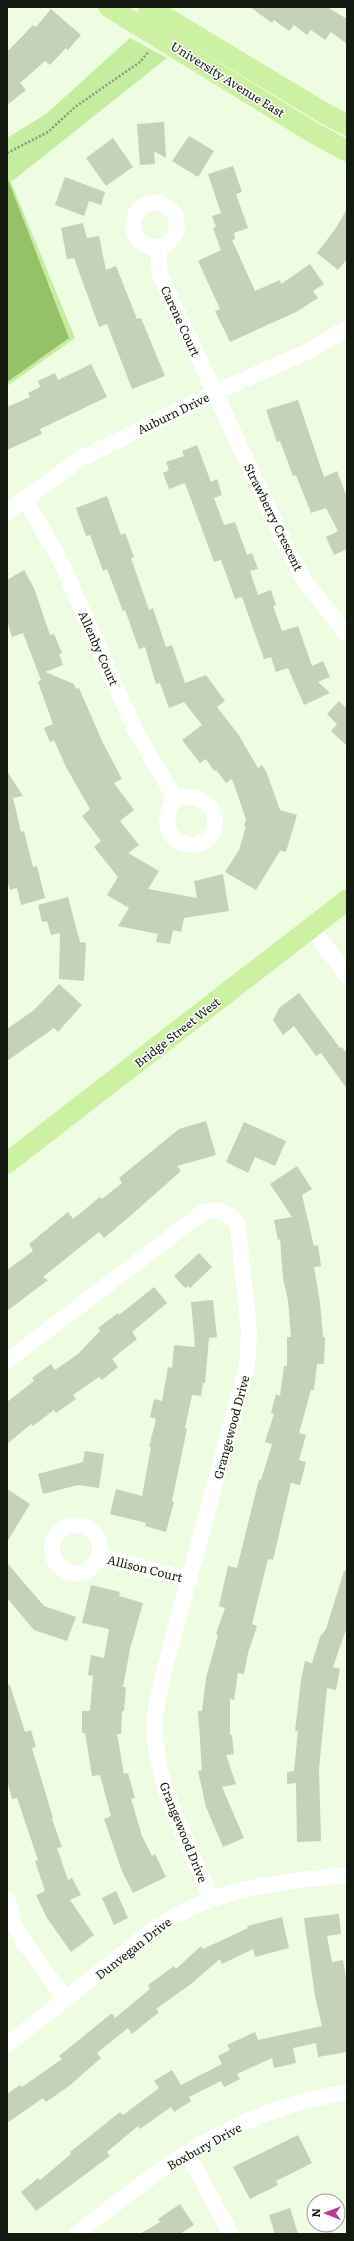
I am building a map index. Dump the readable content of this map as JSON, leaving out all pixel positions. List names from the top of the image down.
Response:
{
  "streets": {
    "main road": ["University Avenue East", "Bridge Street West"],
    "street": [
      "Carene Court",
      "Auburn Drive",
      "Strawberry Crescent",
      "Allenby Court",
      "Grangewood Drive",
      "Allison Court",
      "Dunvegan Drive",
      "Boxbury Drive"
    ]
  },
  "crossings": [
    ["Carene Court", "Auburn Drive"],
    ["Carene Court", "Strawberry Crescent"],
    ["Auburn Drive", "Strawberry Crescent"],
    ["Auburn Drive", "Allenby Court"],
    ["Grangewood Drive", "Allison Court"],
    ["Grangewood Drive", "Dunvegan Drive"]
  ],
  "north": "left"
}
